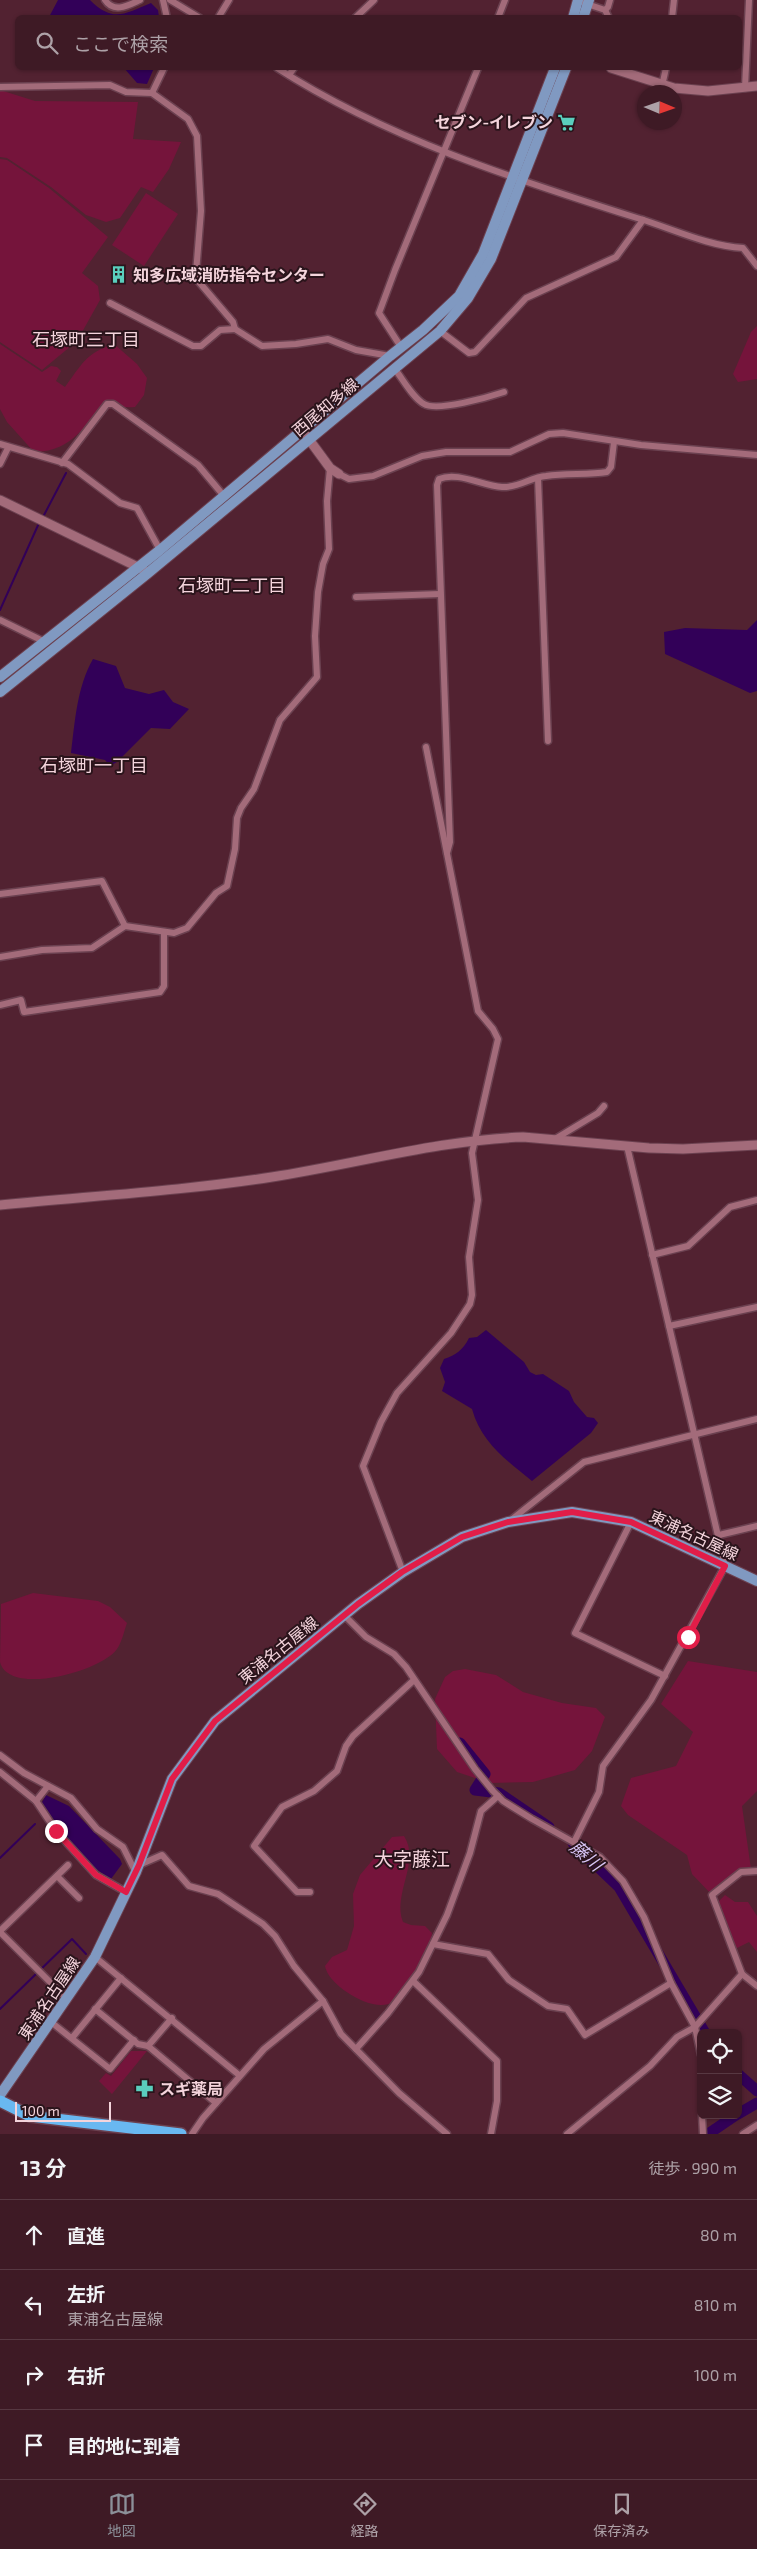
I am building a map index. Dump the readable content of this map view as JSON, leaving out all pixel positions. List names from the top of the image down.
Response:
{
  "streets": {
    "main road": ["西尾知多線", "東浦名古屋線"]
  },
  "districts": [
    "石塚町三丁目",
    "石塚町二丁目",
    "石塚町一丁目",
    "大字藤江"
  ],
  "water": ["藤川"],
  "places": {
    "supermarket": ["セブン-イレブン"],
    "building": ["知多広域消防指令センター"],
    "pharmacy": ["スギ薬局"]
  },
  "scale_bar": "100 m",
  "north": "right",
  "page": {
    "search": "ここで検索",
    "scale": "100 m",
    "heading": ["13 分", "徒歩 · 990 m"],
    "list": [
      ["直進", "80 m"],
      ["左折", "東浦名古屋線", "810 m"],
      ["右折", "100 m"],
      "目的地に到着"
    ],
    "nav": ["地図", "経路", "保存済み"]
  }
}
